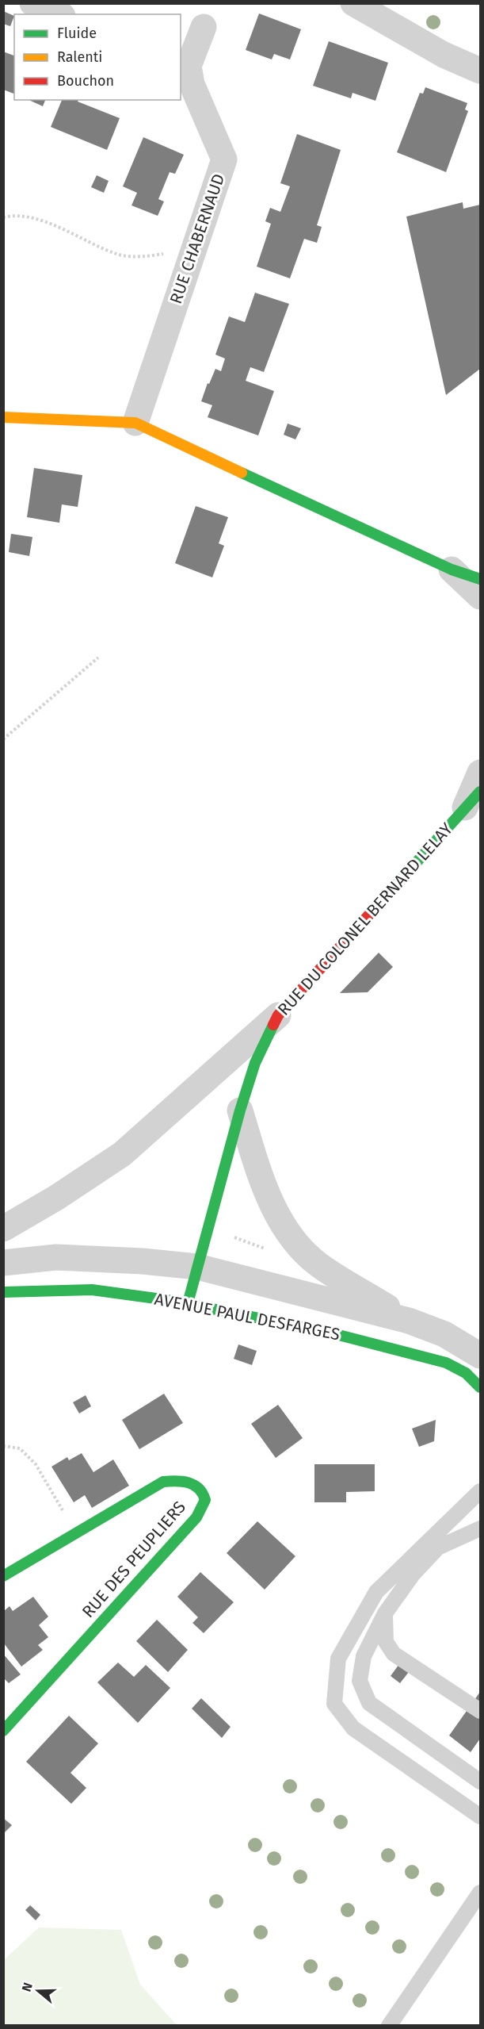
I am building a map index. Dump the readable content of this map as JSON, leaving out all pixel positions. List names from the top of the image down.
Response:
{
  "streets": {
    "street": [
      "RUE CHABERNAUD",
      "RUE DU COLONEL BERNARD LELAY",
      "AVENUE PAUL DESFARGES",
      "RUE DES PEUPLIERS"
    ]
  },
  "crossings": [
    ["RUE DU COLONEL BERNARD LELAY", "AVENUE PAUL DESFARGES"]
  ],
  "legend": ["Fluide", "Ralenti", "Bouchon"],
  "north": "left"
}
